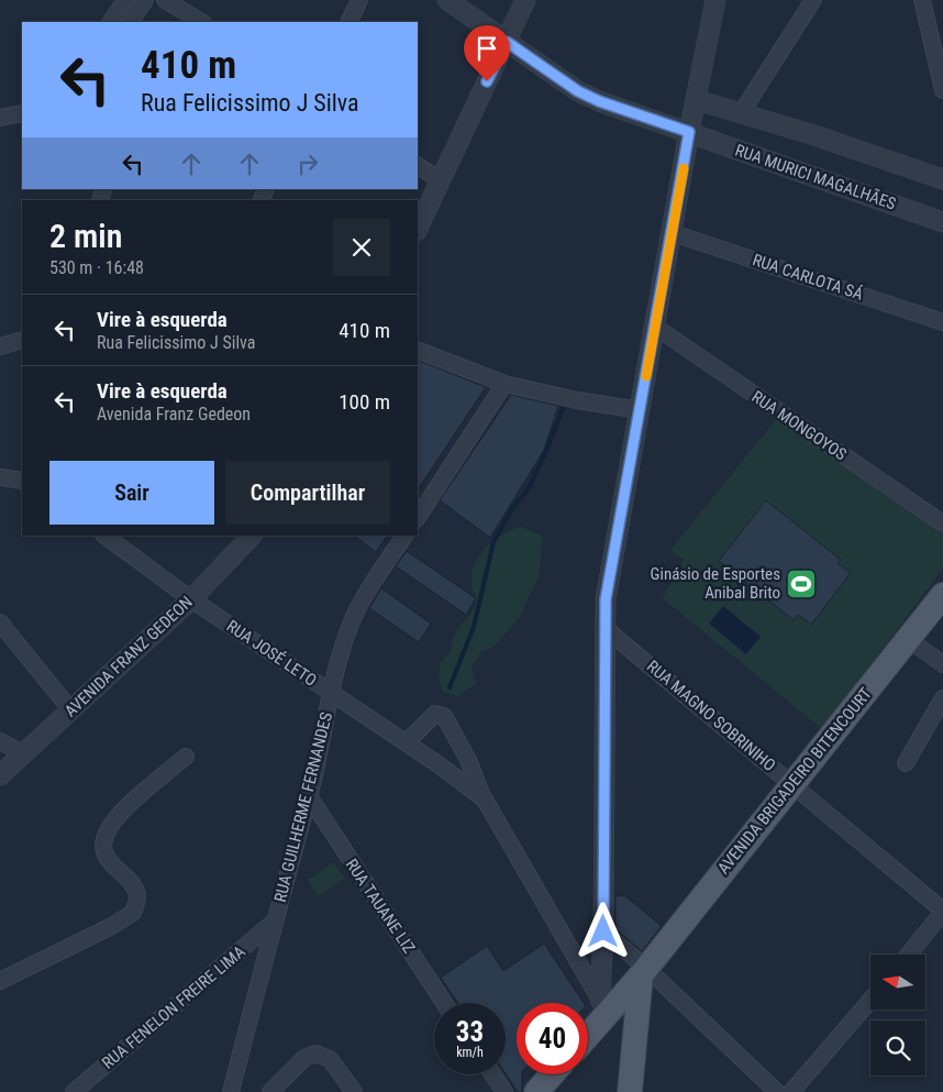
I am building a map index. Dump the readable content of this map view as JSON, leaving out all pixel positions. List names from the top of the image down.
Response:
{
  "streets": {
    "main road": ["AVENIDA BRIGADEIRO BITENCOURT"],
    "street": [
      "RUA MURICI MAGALHÃES",
      "RUA CARLOTA SÁ",
      "RUA MONGOYOS",
      "RUA JOSÉ LETO",
      "AVENIDA FRANZ GEDEON",
      "RUA MAGNO SOBRINIHO",
      "RUA GUILHERME FERNANDES",
      "RUA TAUANE LIZ",
      "RUA FENELON FREIRE LIMA"
    ]
  },
  "crossings": [
    ["RUA JOSÉ LETO", "AVENIDA FRANZ GEDEON"],
    ["RUA JOSÉ LETO", "AVENIDA BRIGADEIRO BITENCOURT"],
    ["RUA JOSÉ LETO", "RUA GUILHERME FERNANDES"],
    ["RUA MAGNO SOBRINIHO", "AVENIDA BRIGADEIRO BITENCOURT"],
    ["RUA GUILHERME FERNANDES", "RUA TAUANE LIZ"],
    ["RUA GUILHERME FERNANDES", "RUA FENELON FREIRE LIMA"]
  ],
  "places": {
    "sports": ["Ginásio de Esportes Anibal Brito"]
  },
  "north": "left",
  "page": {
    "turn": ["410 m", "Rua Felicissimo J Silva"],
    "heading": ["2 min", "530 m · 16:48"],
    "list": [
      {
        "name": "Vire à esquerda",
        "note": "Rua Felicissimo J Silva",
        "value": "410 m"
      },
      {
        "name": "Vire à esquerda",
        "note": "Avenida Franz Gedeon",
        "value": "100 m"
      }
    ],
    "buttons": ["Sair", "Compartilhar"],
    "speed": "33 km/h",
    "limit": "40"
  }
}
